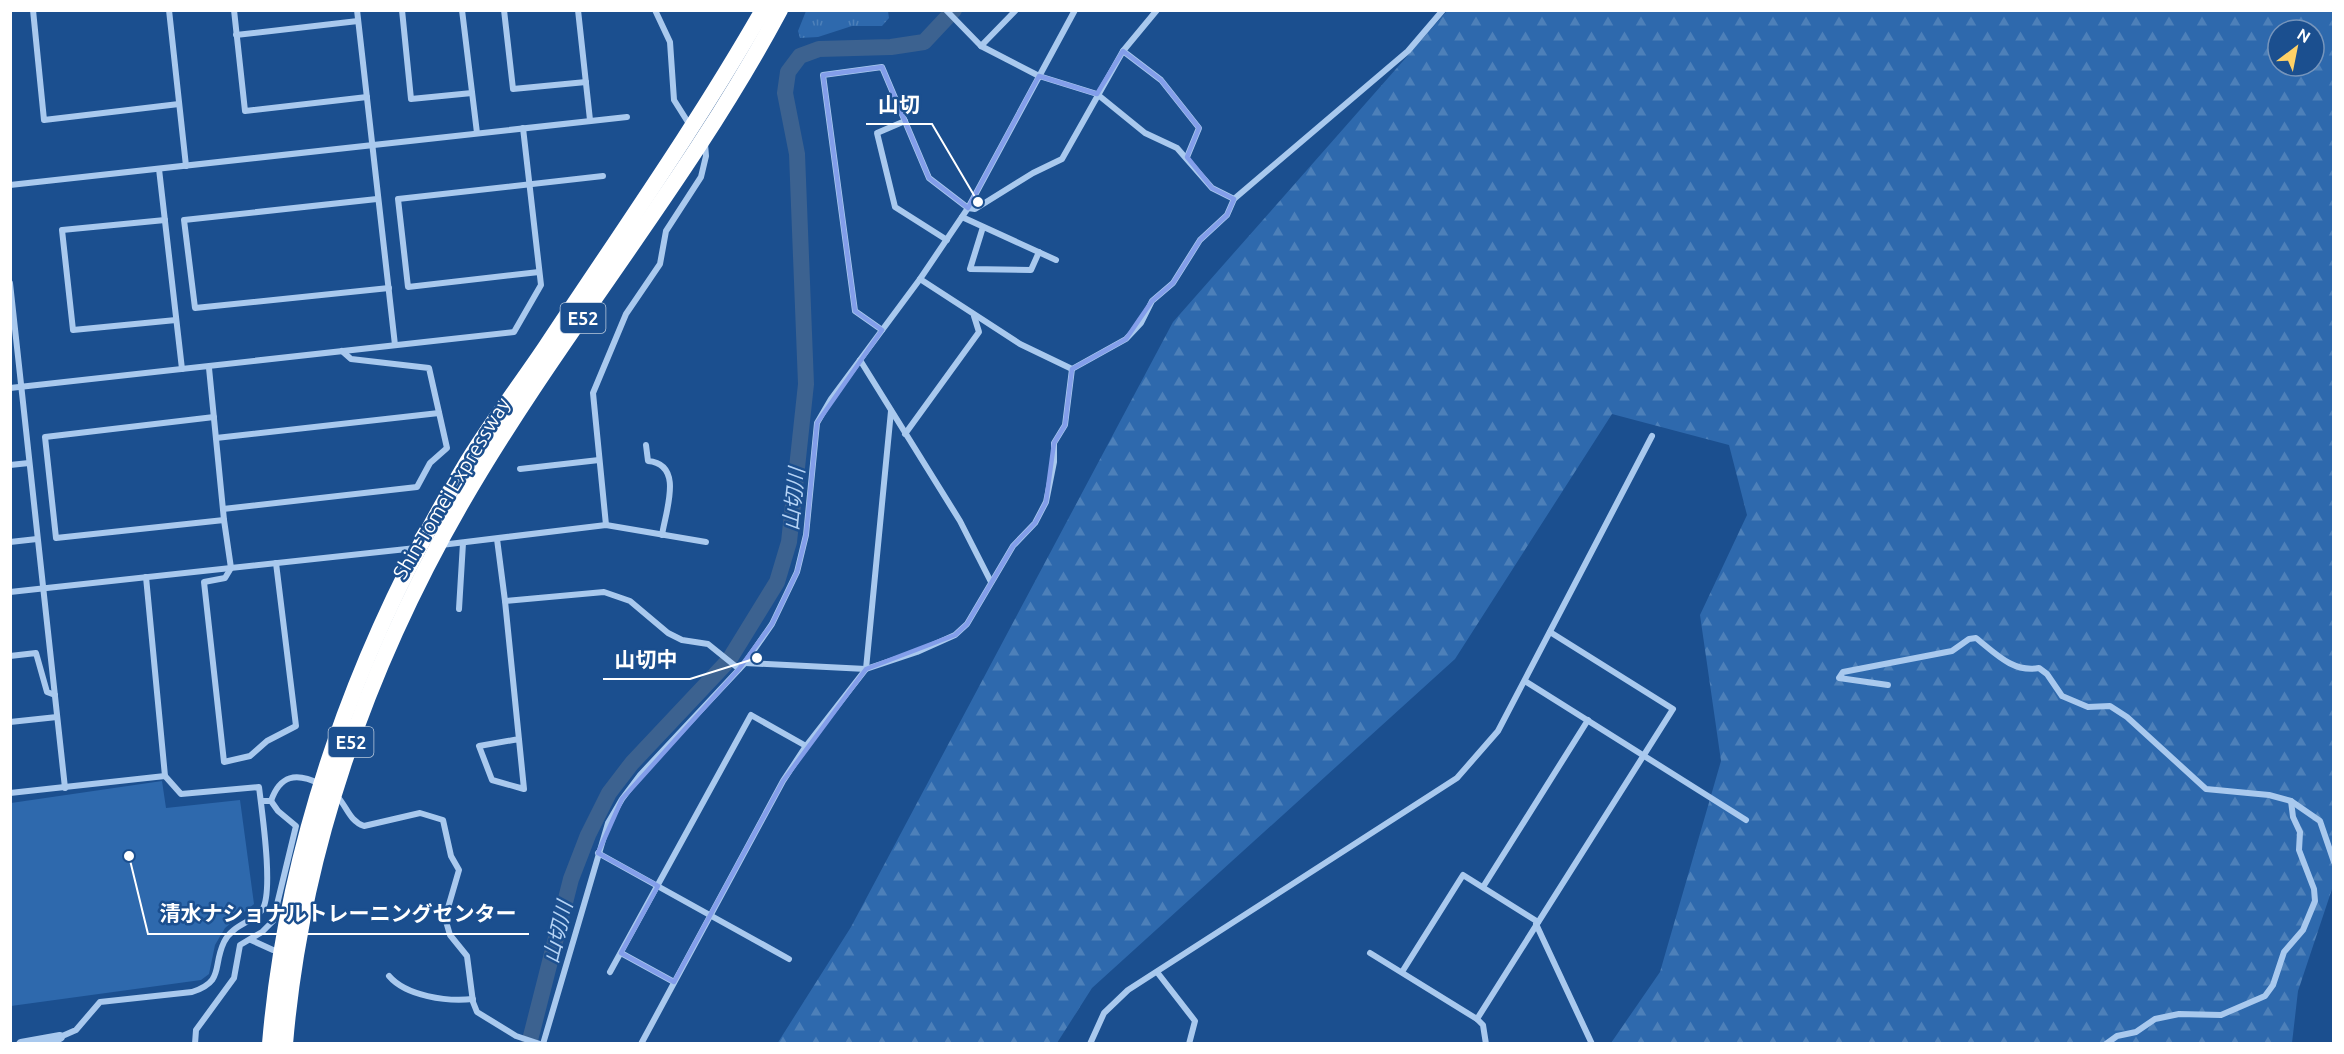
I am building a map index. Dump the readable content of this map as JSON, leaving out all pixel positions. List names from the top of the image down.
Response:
{
  "streets": {
    "highway": ["E52", "Shin-Tomei Expressway"]
  },
  "water": ["山切川"],
  "places": ["山切", "山切中", "清水ナショナルトレーニングセンター"],
  "north": "top right"
}
